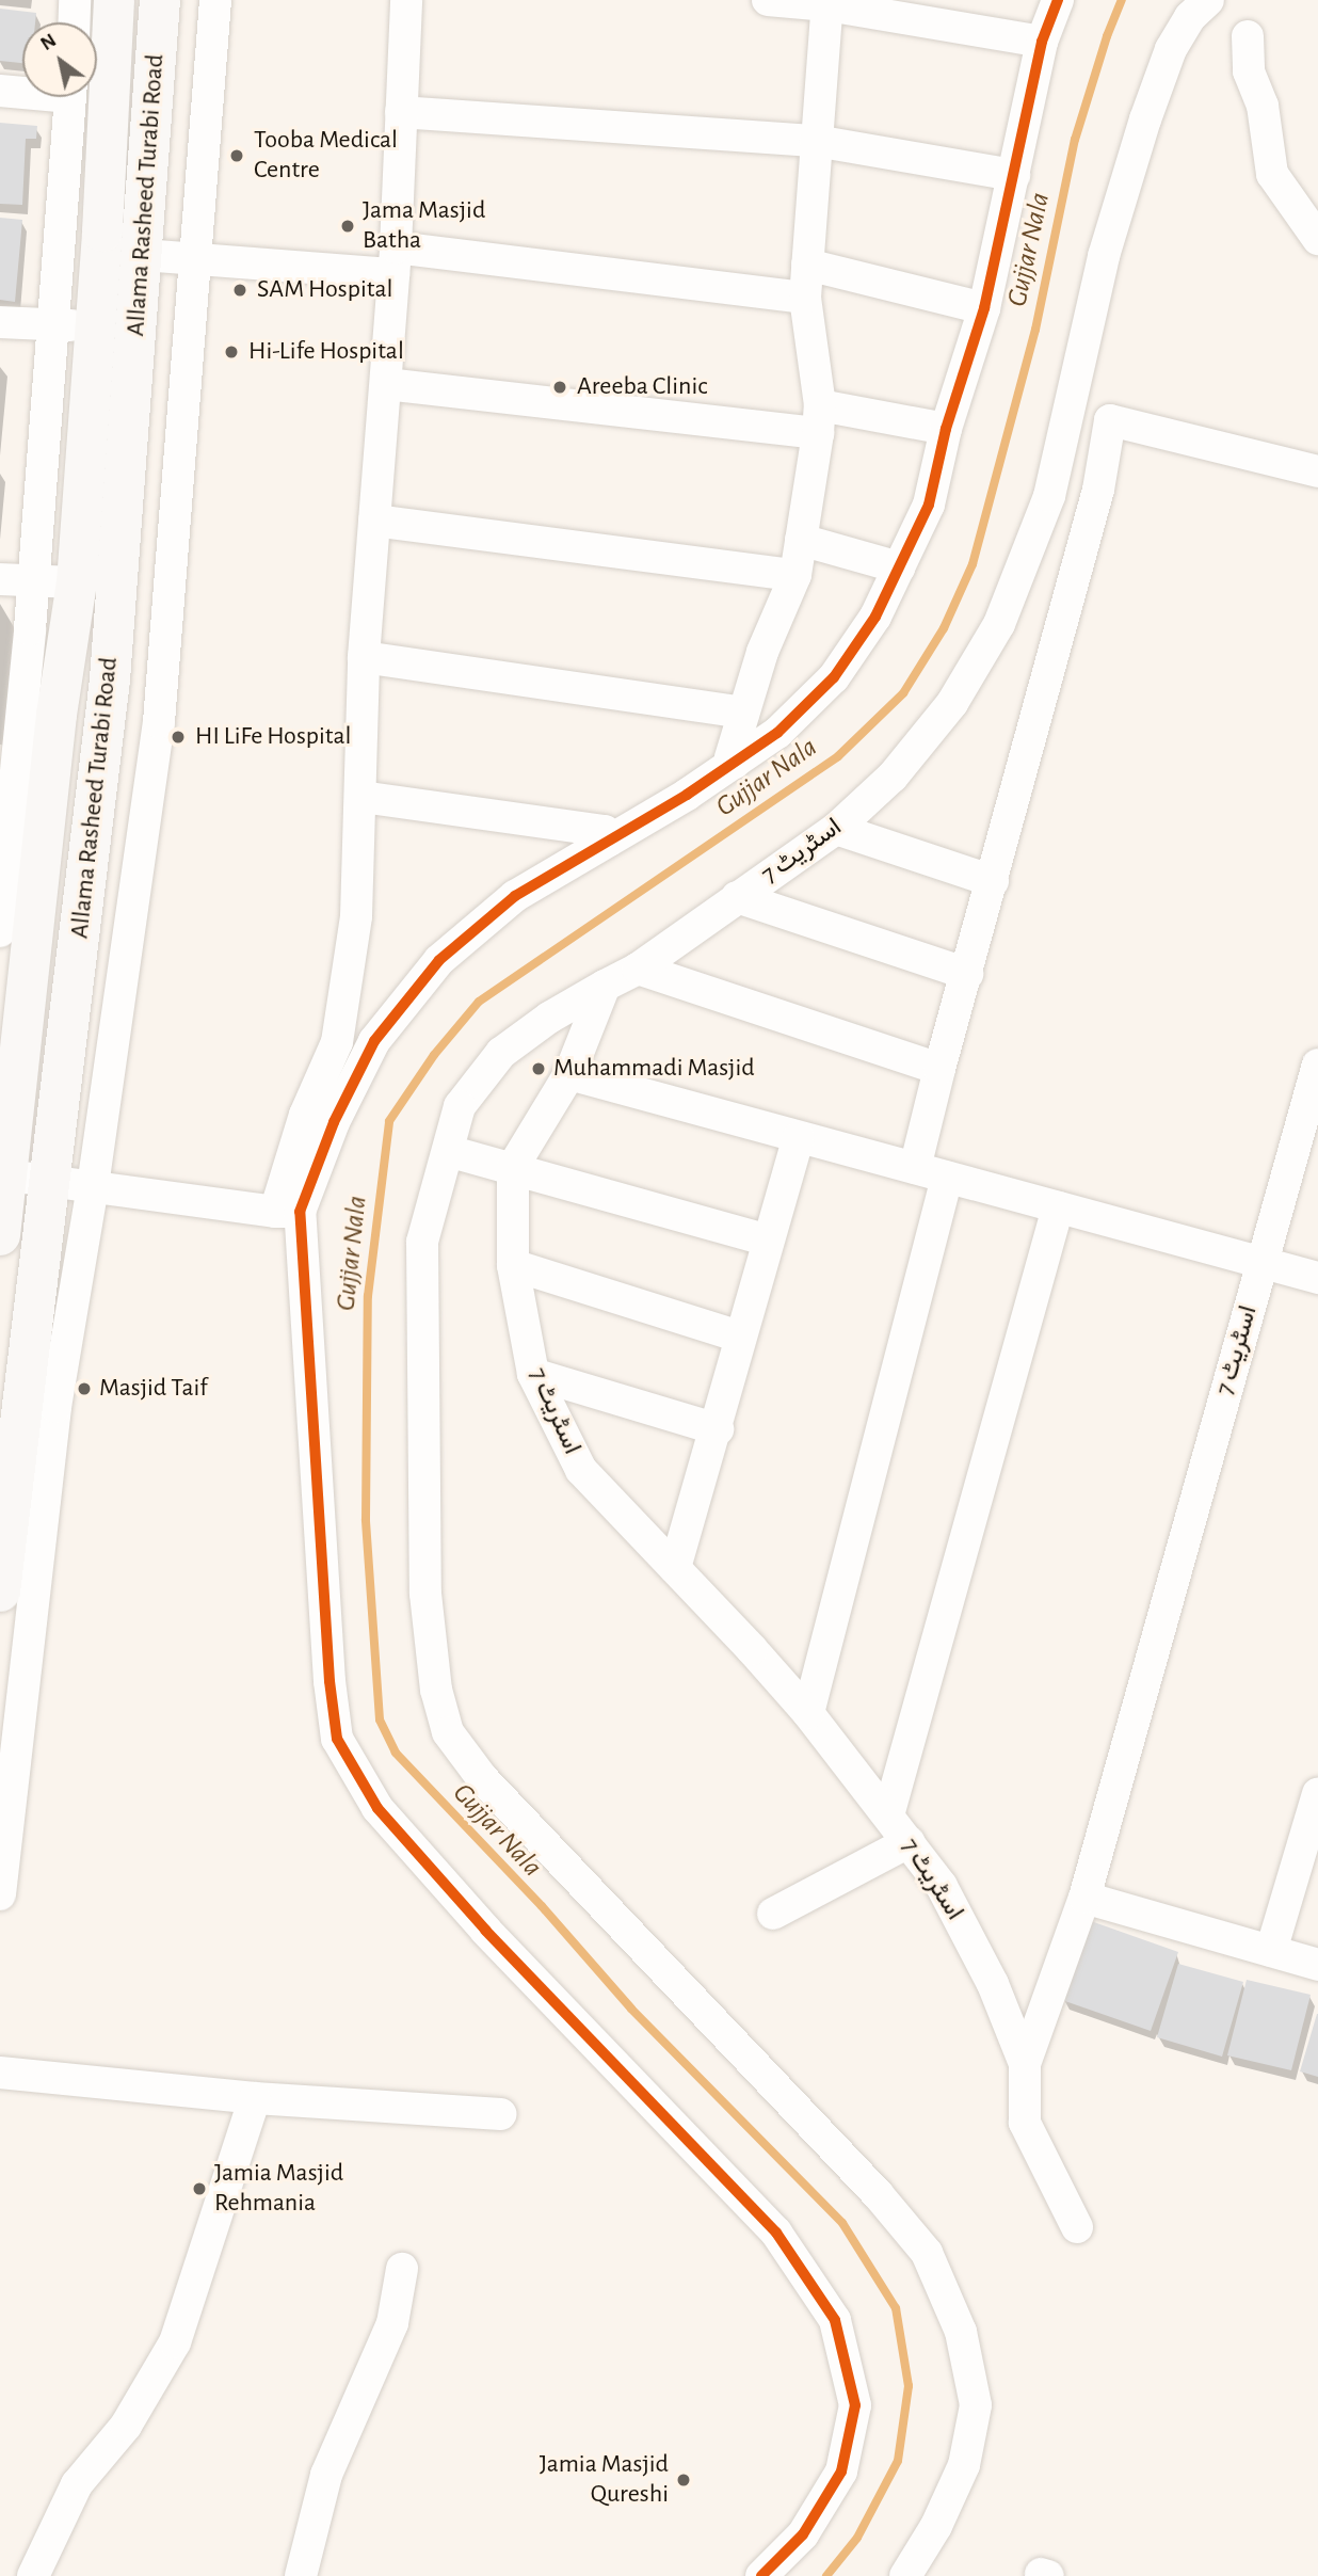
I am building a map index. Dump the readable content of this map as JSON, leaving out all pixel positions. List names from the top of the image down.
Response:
{
  "streets": {
    "main road": ["Allama Rasheed Turabi Road"],
    "street": ["اسٹریٹ 7"]
  },
  "water": ["Gujjar Nala"],
  "places": [
    "Tooba Medical Centre",
    "Jama Masjid Batha",
    "SAM Hospital",
    "Hi-Life Hospital",
    "Areeba Clinic",
    "HI LiFe Hospital",
    "Muhammadi Masjid",
    "Masjid Taif",
    "Jamia Masjid Rehmania",
    "Jamia Masjid Qureshi"
  ],
  "north": "top left"
}
